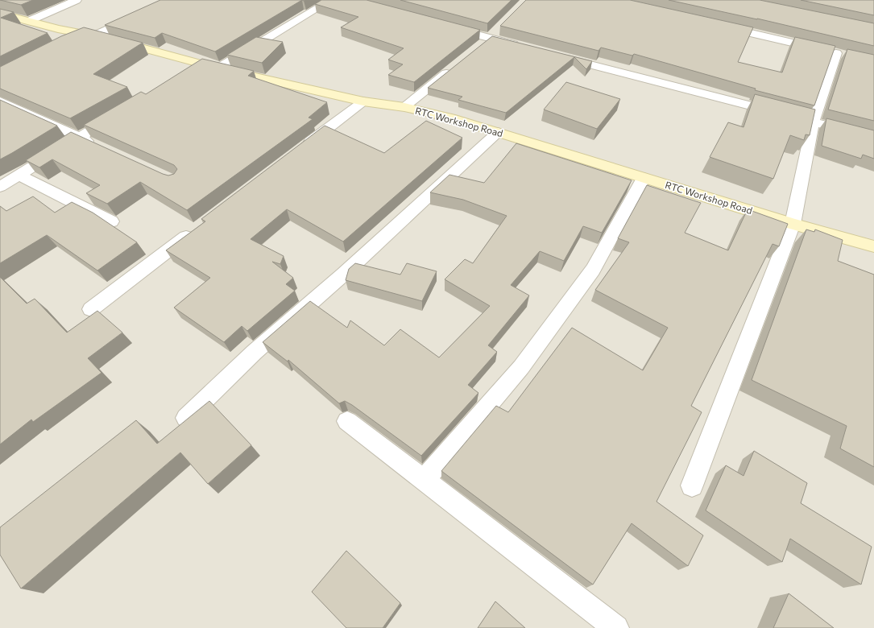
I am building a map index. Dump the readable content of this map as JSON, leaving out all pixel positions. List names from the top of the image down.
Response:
{
  "streets": {
    "street": ["RTC Workshop Road"]
  }
}
